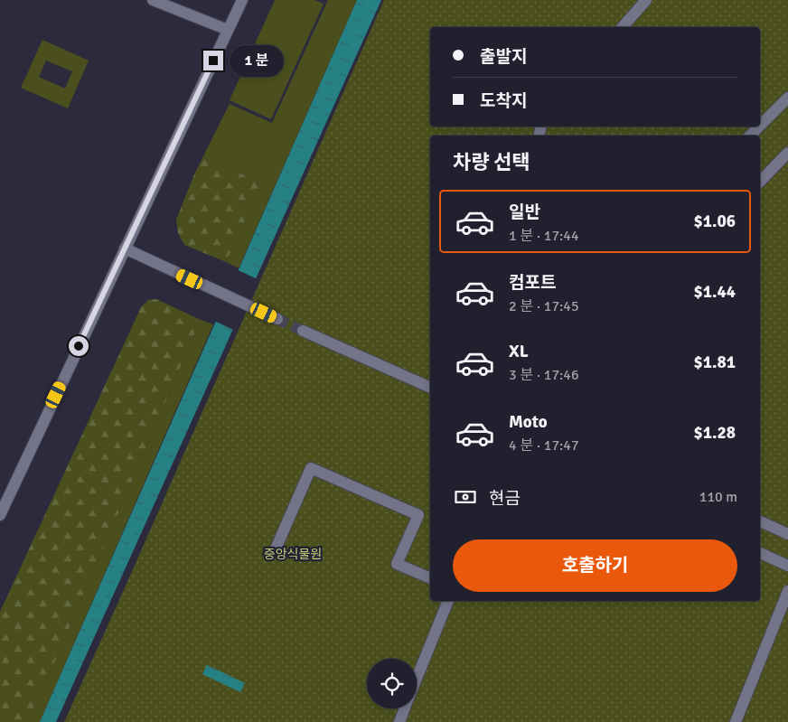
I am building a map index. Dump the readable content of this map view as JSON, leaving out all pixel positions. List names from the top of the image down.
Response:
{
  "parks": ["중앙식물원"],
  "page": {
    "banner": ["출발지", "도착지"],
    "bubble": "1 분",
    "heading": "차량 선택",
    "list": [
      {
        "name": "일반",
        "note": "1 분 · 17:44",
        "value": "$1.06"
      },
      {
        "name": "컴포트",
        "note": "2 분 · 17:45",
        "value": "$1.44"
      },
      {
        "name": "XL",
        "note": "3 분 · 17:46",
        "value": "$1.81"
      },
      {
        "name": "Moto",
        "note": "4 분 · 17:47",
        "value": "$1.28"
      }
    ],
    "pay": ["현금", "110 m"],
    "buttons": "호출하기"
  }
}
